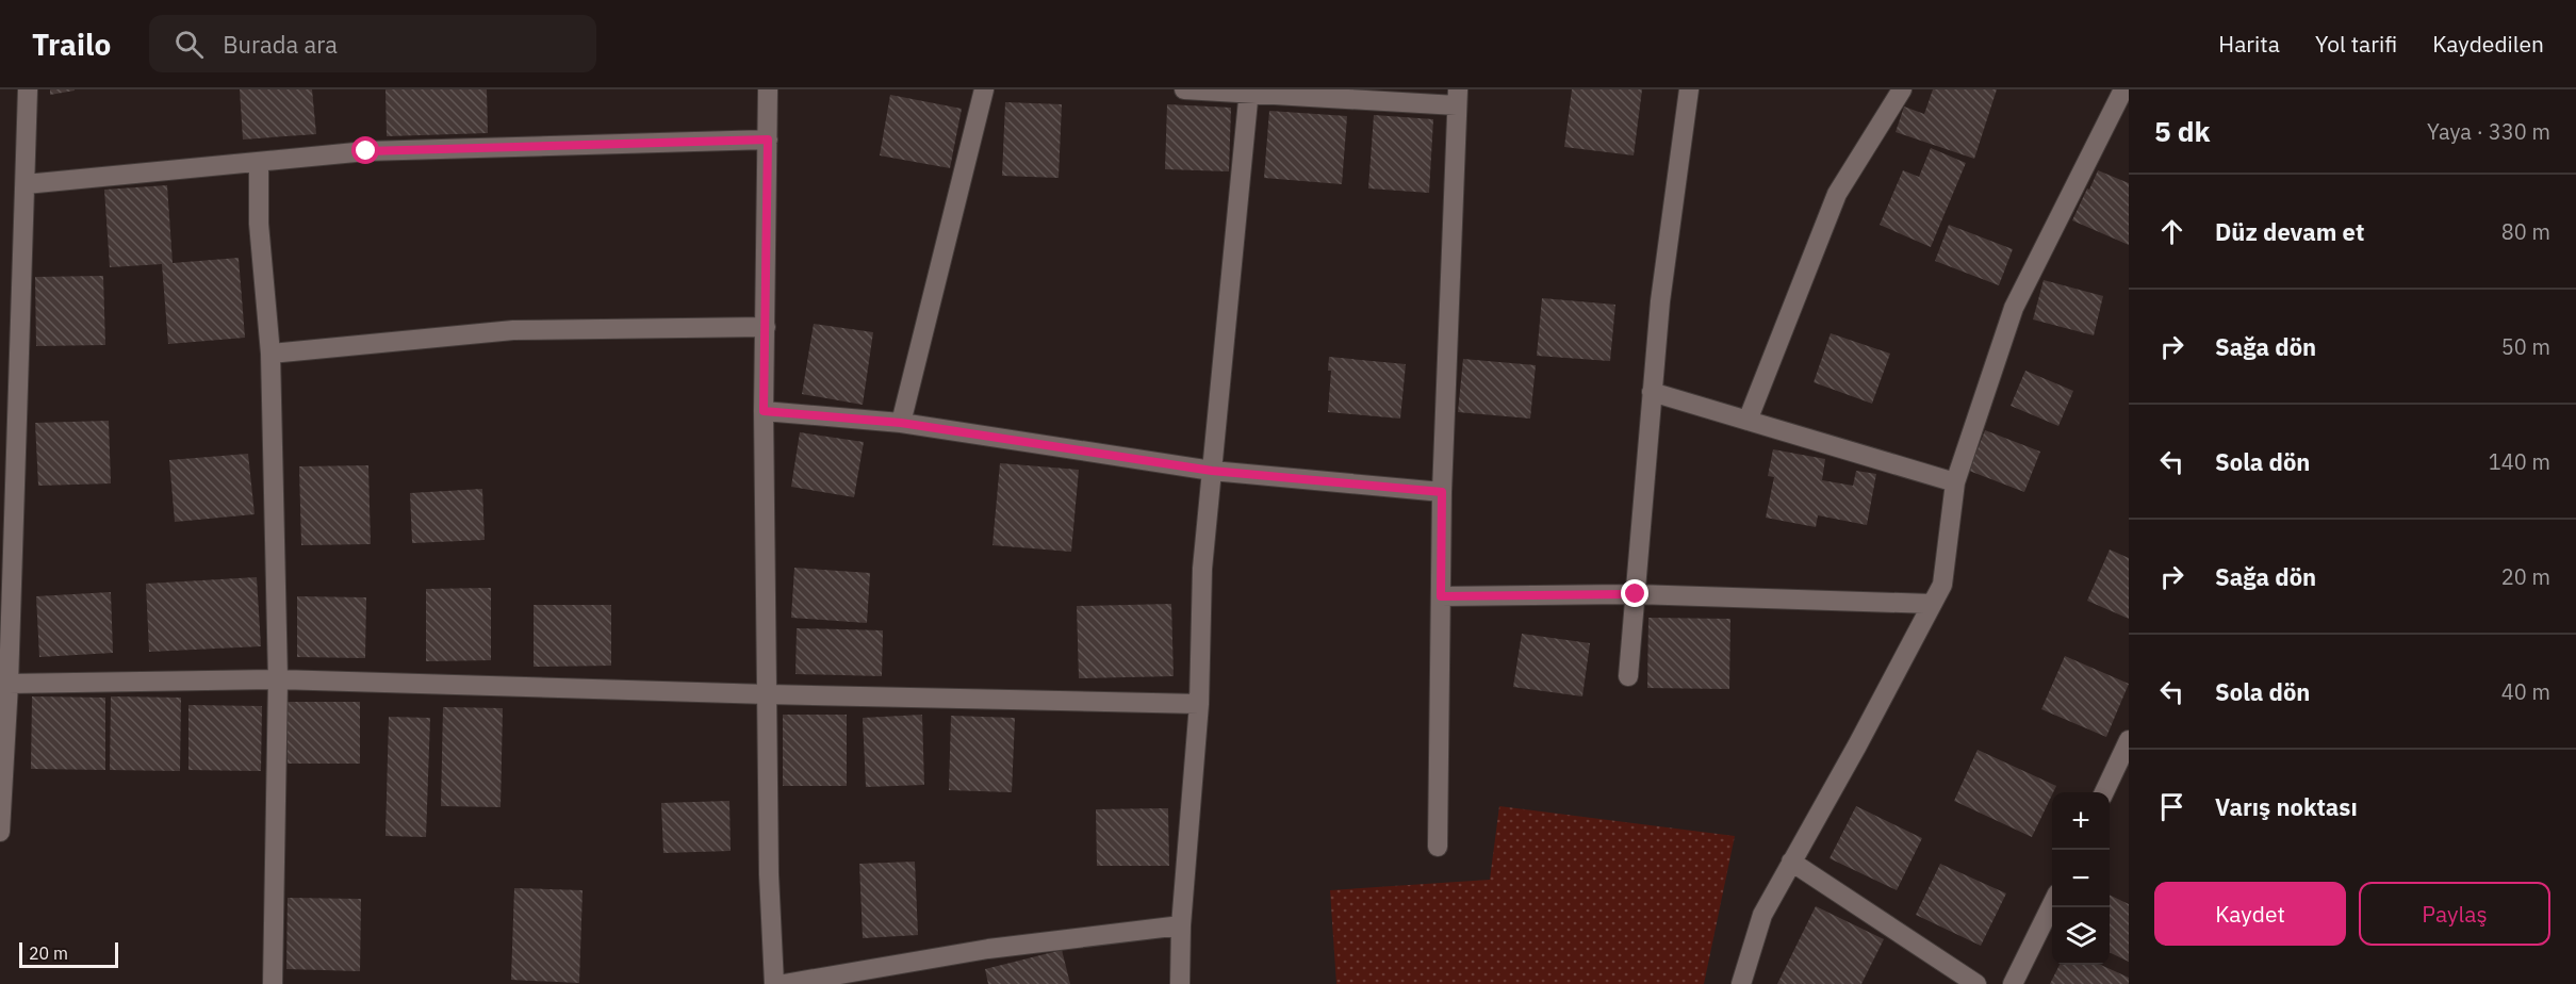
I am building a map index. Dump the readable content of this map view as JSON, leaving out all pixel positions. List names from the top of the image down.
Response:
{
  "scale_bar": "20 m",
  "page": {
    "header": "Trailo",
    "search": "Burada ara",
    "nav": ["Harita", "Yol tarifi", "Kaydedilen"],
    "heading": ["5 dk", "Yaya · 330 m"],
    "list": [
      ["Düz devam et", "80 m"],
      ["Sağa dön", "50 m"],
      ["Sola dön", "140 m"],
      ["Sağa dön", "20 m"],
      ["Sola dön", "40 m"],
      "Varış noktası"
    ],
    "map_buttons": ["+", "−"],
    "buttons": ["Kaydet", "Paylaş"],
    "scale": "20 m"
  }
}
